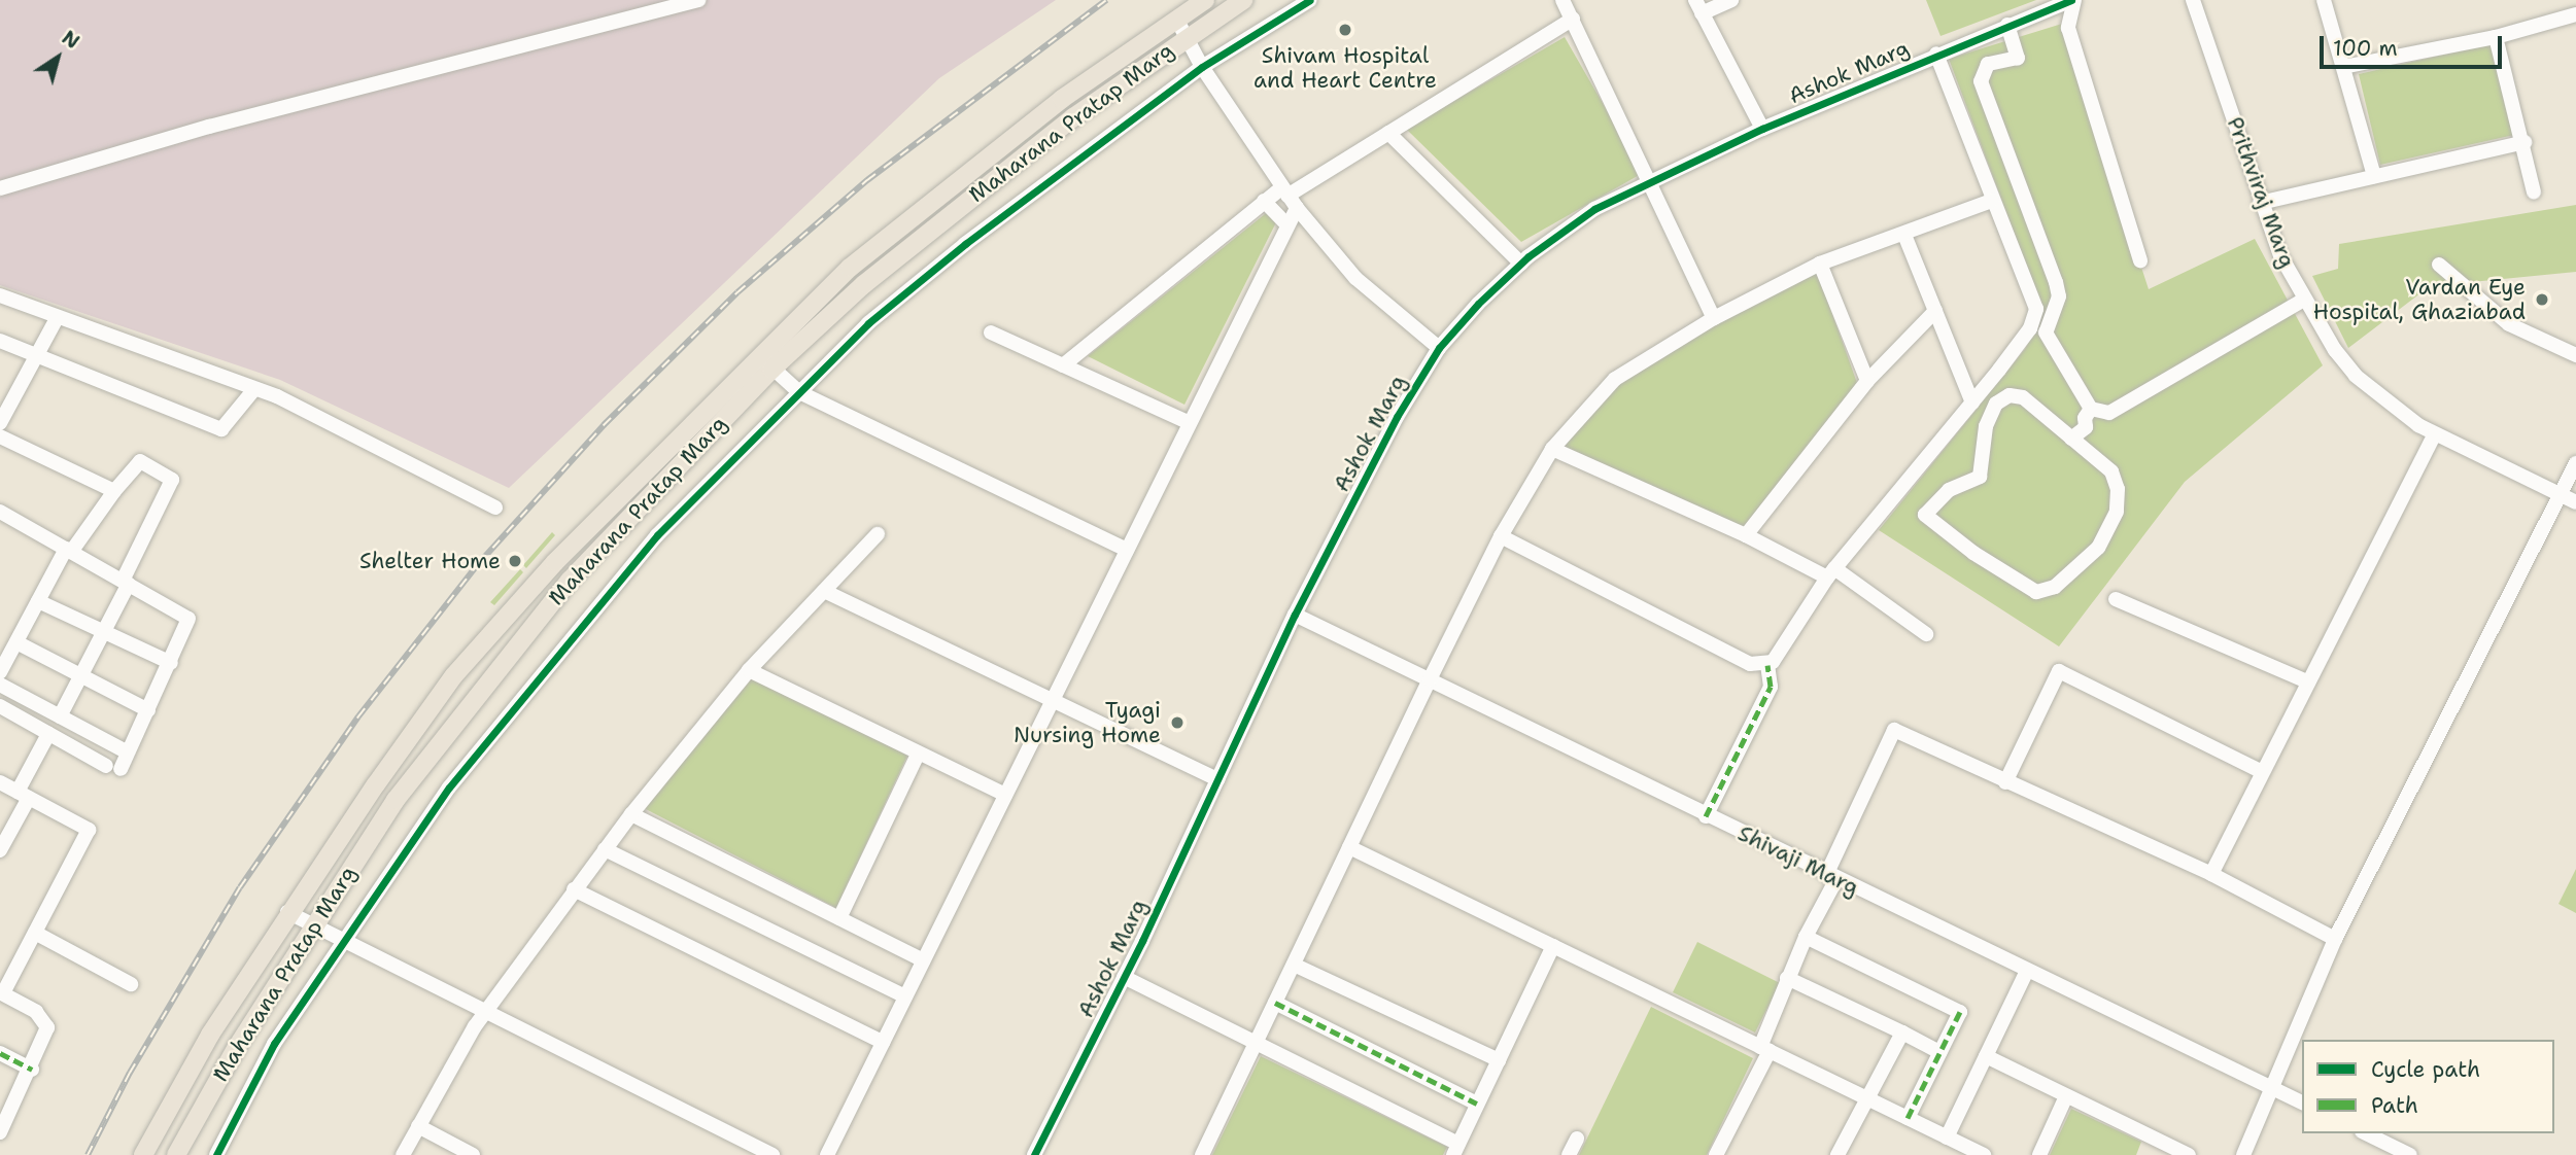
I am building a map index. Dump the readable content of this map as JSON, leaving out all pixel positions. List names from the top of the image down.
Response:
{
  "streets": {
    "main road": ["Maharana Pratap Marg"],
    "street": ["Ashok Marg", "Prithviraj Marg", "Shivaji Marg"]
  },
  "crossings": [
    ["Ashok Marg", "Shivaji Marg"]
  ],
  "places": [
    "Shivam Hospital and Heart Centre",
    "Vardan Eye Hospital, Ghaziabad",
    "Shelter Home",
    "Tyagi Nursing Home"
  ],
  "legend": ["Cycle path", "Path"],
  "scale_bar": "100 m",
  "north": "top right"
}
